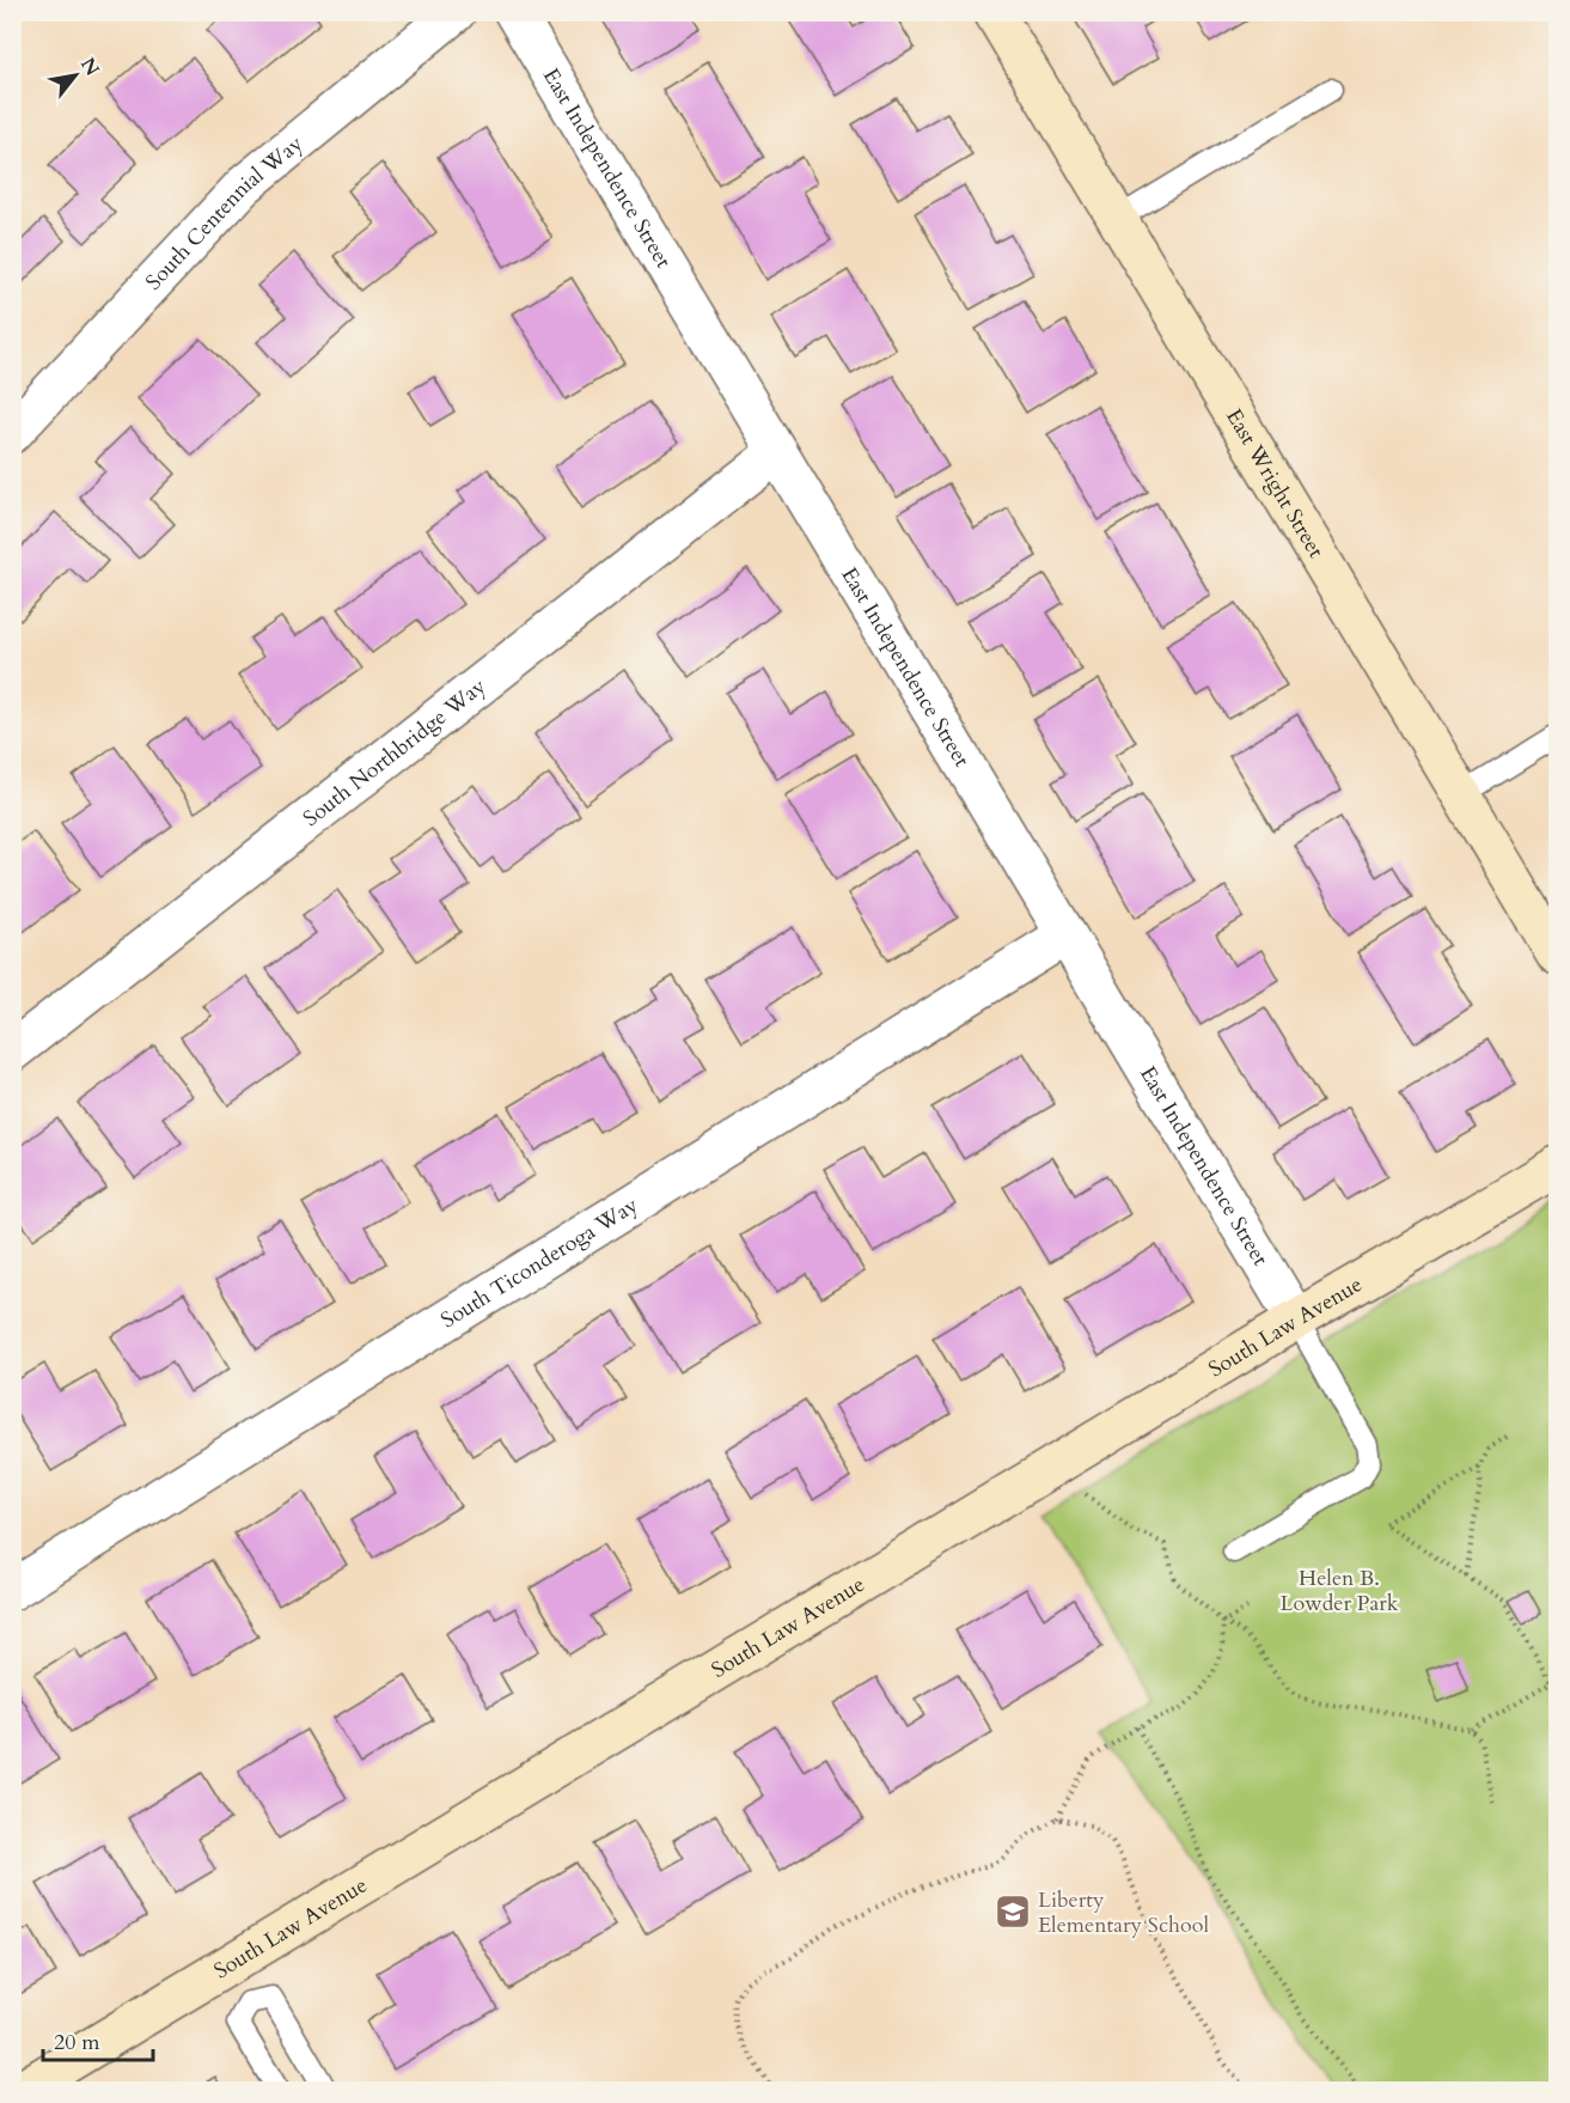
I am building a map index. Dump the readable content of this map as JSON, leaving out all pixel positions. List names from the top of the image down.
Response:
{
  "streets": {
    "street": [
      "East Independence Street",
      "South Centennial Way",
      "East Wright Street",
      "South Northbridge Way",
      "South Ticonderoga Way",
      "South Law Avenue"
    ]
  },
  "crossings": [
    ["East Independence Street", "South Northbridge Way"],
    ["East Independence Street", "South Ticonderoga Way"],
    ["East Independence Street", "South Law Avenue"]
  ],
  "parks": ["Helen B. Lowder Park"],
  "places": {
    "school or university": ["Liberty Elementary School"]
  },
  "scale_bar": "20 m",
  "north": "top right"
}
